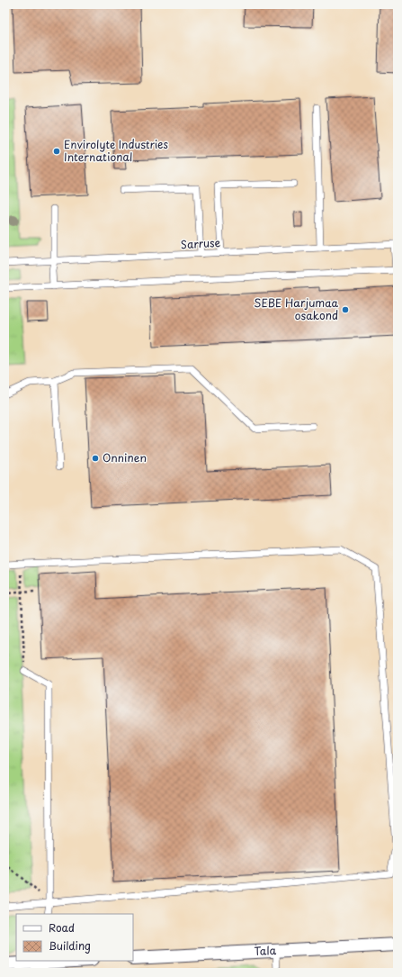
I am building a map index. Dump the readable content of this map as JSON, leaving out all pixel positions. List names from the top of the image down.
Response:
{
  "streets": {
    "street": ["Tala"],
    "lane": ["Sarruse"]
  },
  "places": ["Envirolyte Industries International", "SEBE Harjumaa osakond", "Onninen"],
  "legend": ["Road", "Building"]
}
